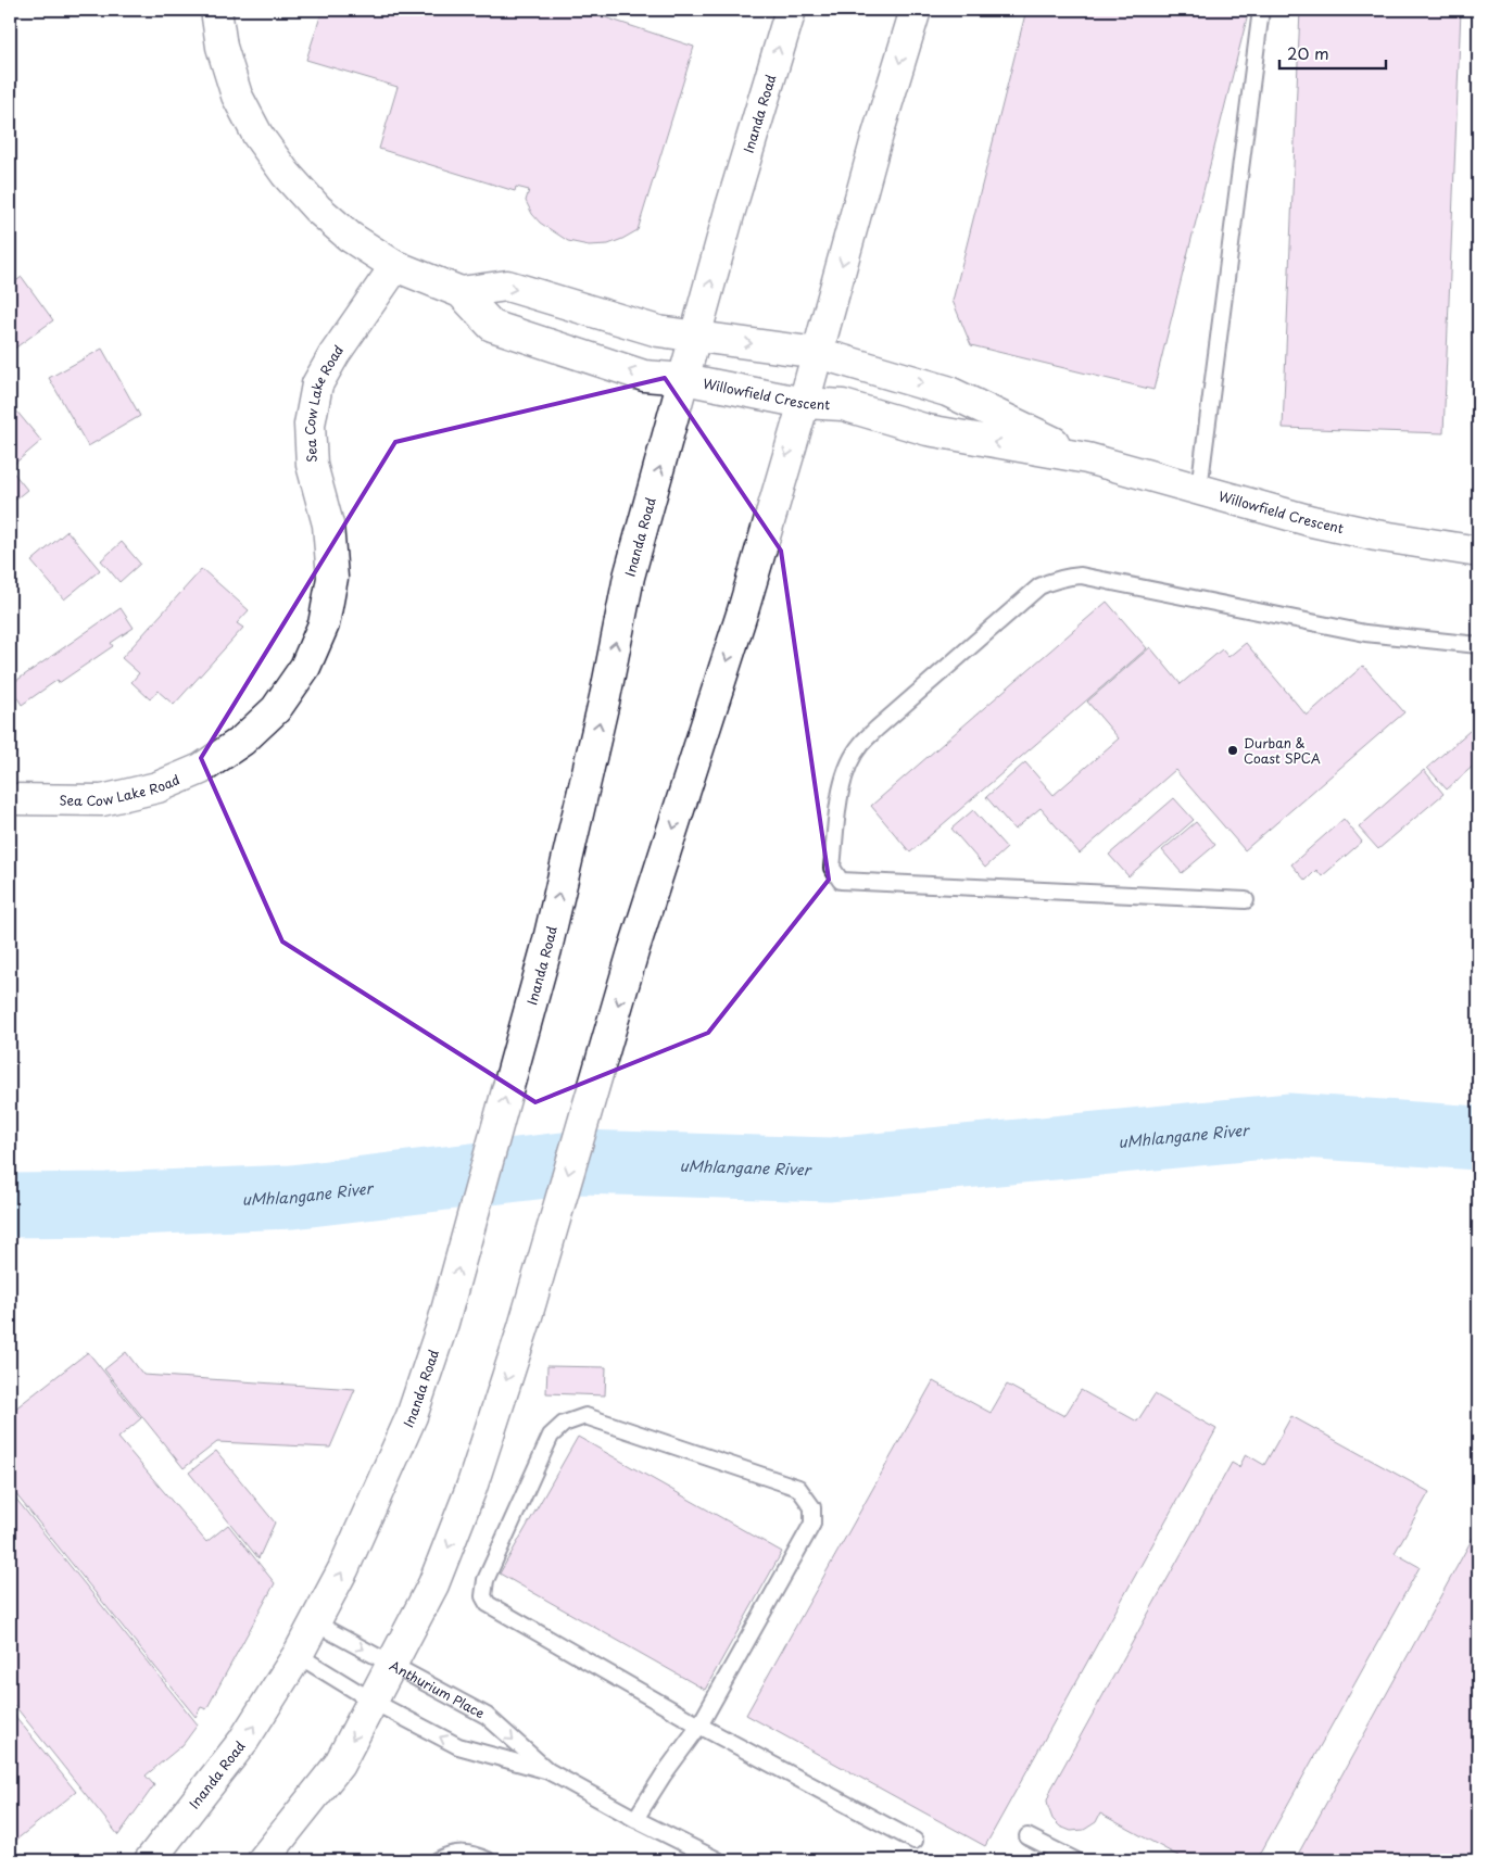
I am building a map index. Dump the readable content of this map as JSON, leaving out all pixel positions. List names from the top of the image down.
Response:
{
  "streets": {
    "main road": ["Inanda Road", "Willowfield Crescent", "Sea Cow Lake Road"],
    "lane": ["Anthurium Place"]
  },
  "crossings": [
    ["Inanda Road", "Willowfield Crescent"],
    ["Inanda Road", "Anthurium Place"],
    ["Willowfield Crescent", "Sea Cow Lake Road"]
  ],
  "water": ["uMhlangane River"],
  "places": ["Durban & Coast SPCA"],
  "scale_bar": "20 m"
}
